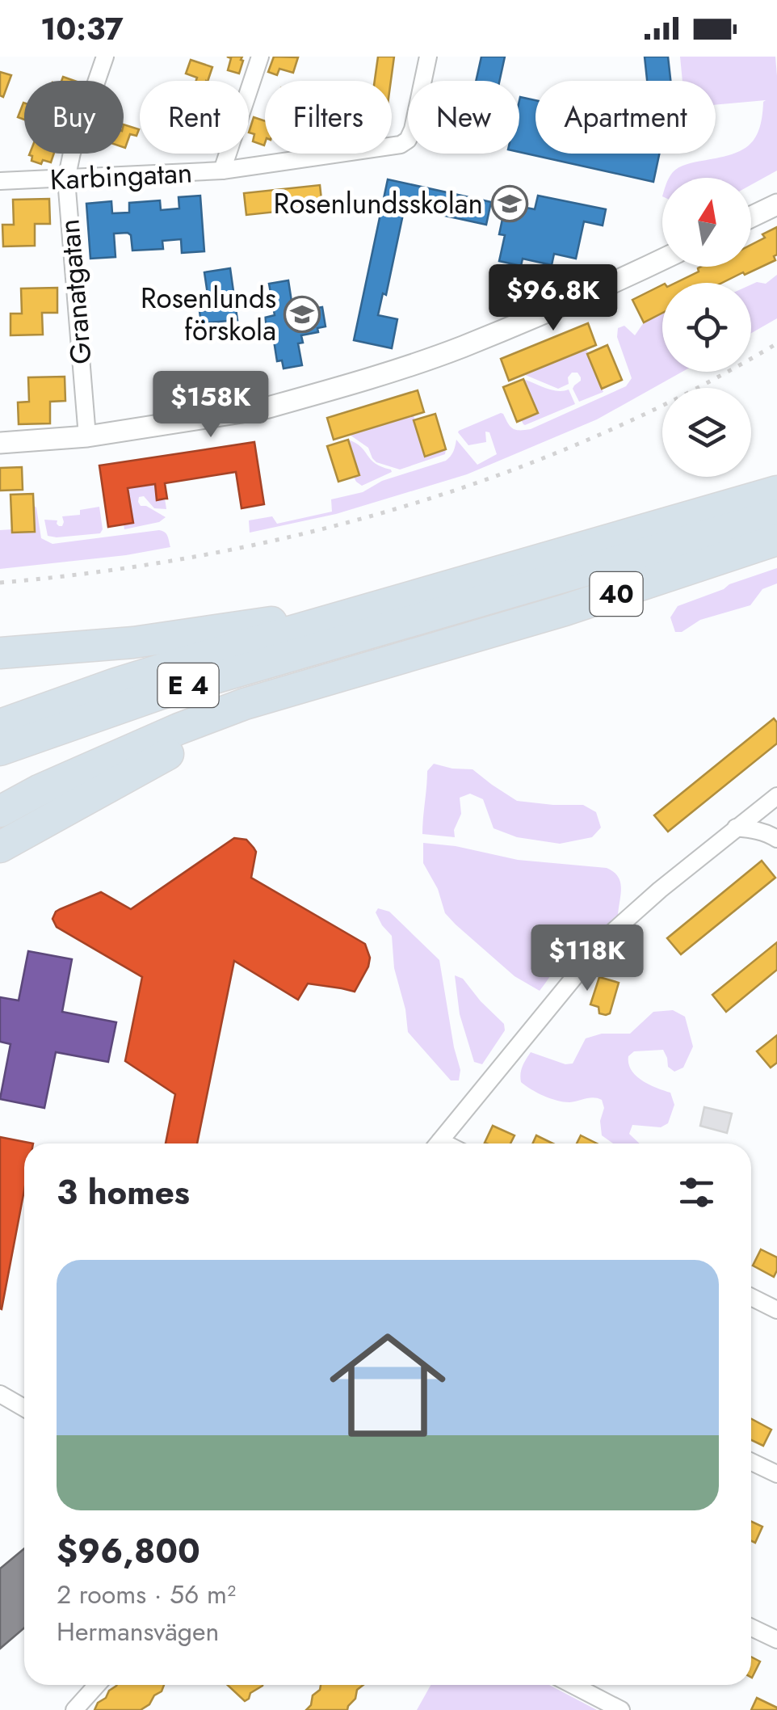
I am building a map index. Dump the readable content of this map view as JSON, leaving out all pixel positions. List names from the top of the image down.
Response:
{
  "streets": {
    "highway": ["40", "E 4"],
    "street": ["Karbingatan", "Granatgatan"]
  },
  "crossings": [
    ["Karbingatan", "Granatgatan"]
  ],
  "places": {
    "school or university": ["Rosenlundsskolan", "Rosenlunds förskola"]
  },
  "north": "top",
  "page": {
    "status": "10:37",
    "chip": [
      "Buy",
      "Rent",
      "Filters",
      "New",
      "Apartment"
    ],
    "price": ["$96.8K", "$158K", "$118K"],
    "heading": "3 homes",
    "list": [
      {
        "name": "$96,800",
        "note": "2 rooms · 56 m² · Hermansvägen"
      }
    ]
  }
}
